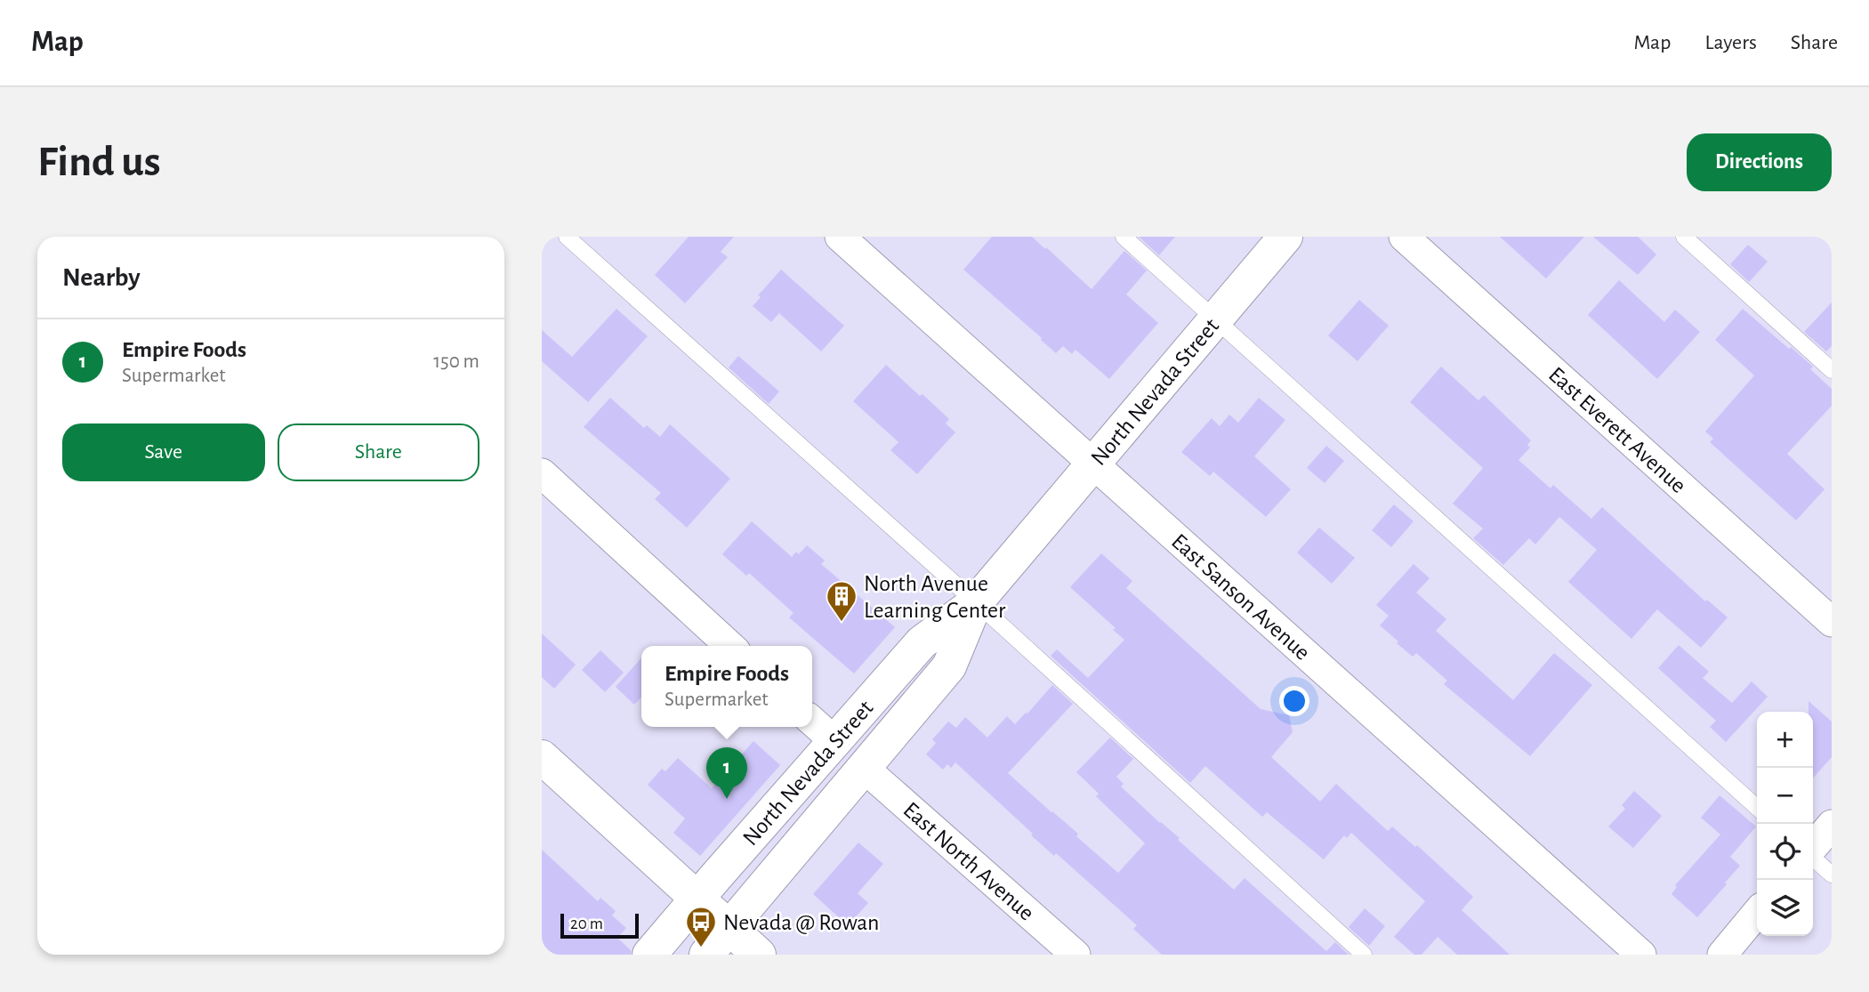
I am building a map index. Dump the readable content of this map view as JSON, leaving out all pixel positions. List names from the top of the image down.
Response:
{
  "streets": {
    "main road": ["North Nevada Street"],
    "street": ["East Everett Avenue", "East Sanson Avenue", "East North Avenue"]
  },
  "crossings": [
    ["North Nevada Street", "East Sanson Avenue"],
    ["North Nevada Street", "East North Avenue"]
  ],
  "places": {
    "building": ["North Avenue Learning Center"],
    "bus stop": ["Nevada @ Rowan"]
  },
  "scale_bar": "20 m",
  "page": {
    "header": "Map",
    "nav": ["Map", "Layers", "Share"],
    "buttons": [
      "Directions",
      ["Save", "Share"]
    ],
    "title": "Find us",
    "heading": "Nearby",
    "list": [
      {
        "mark": "1",
        "name": "Empire Foods",
        "note": "Supermarket",
        "value": "150 m"
      }
    ],
    "popup": ["Empire Foods", "Supermarket"],
    "map_buttons": ["+", "−"],
    "pins": "1",
    "scale": "20 m"
  }
}
